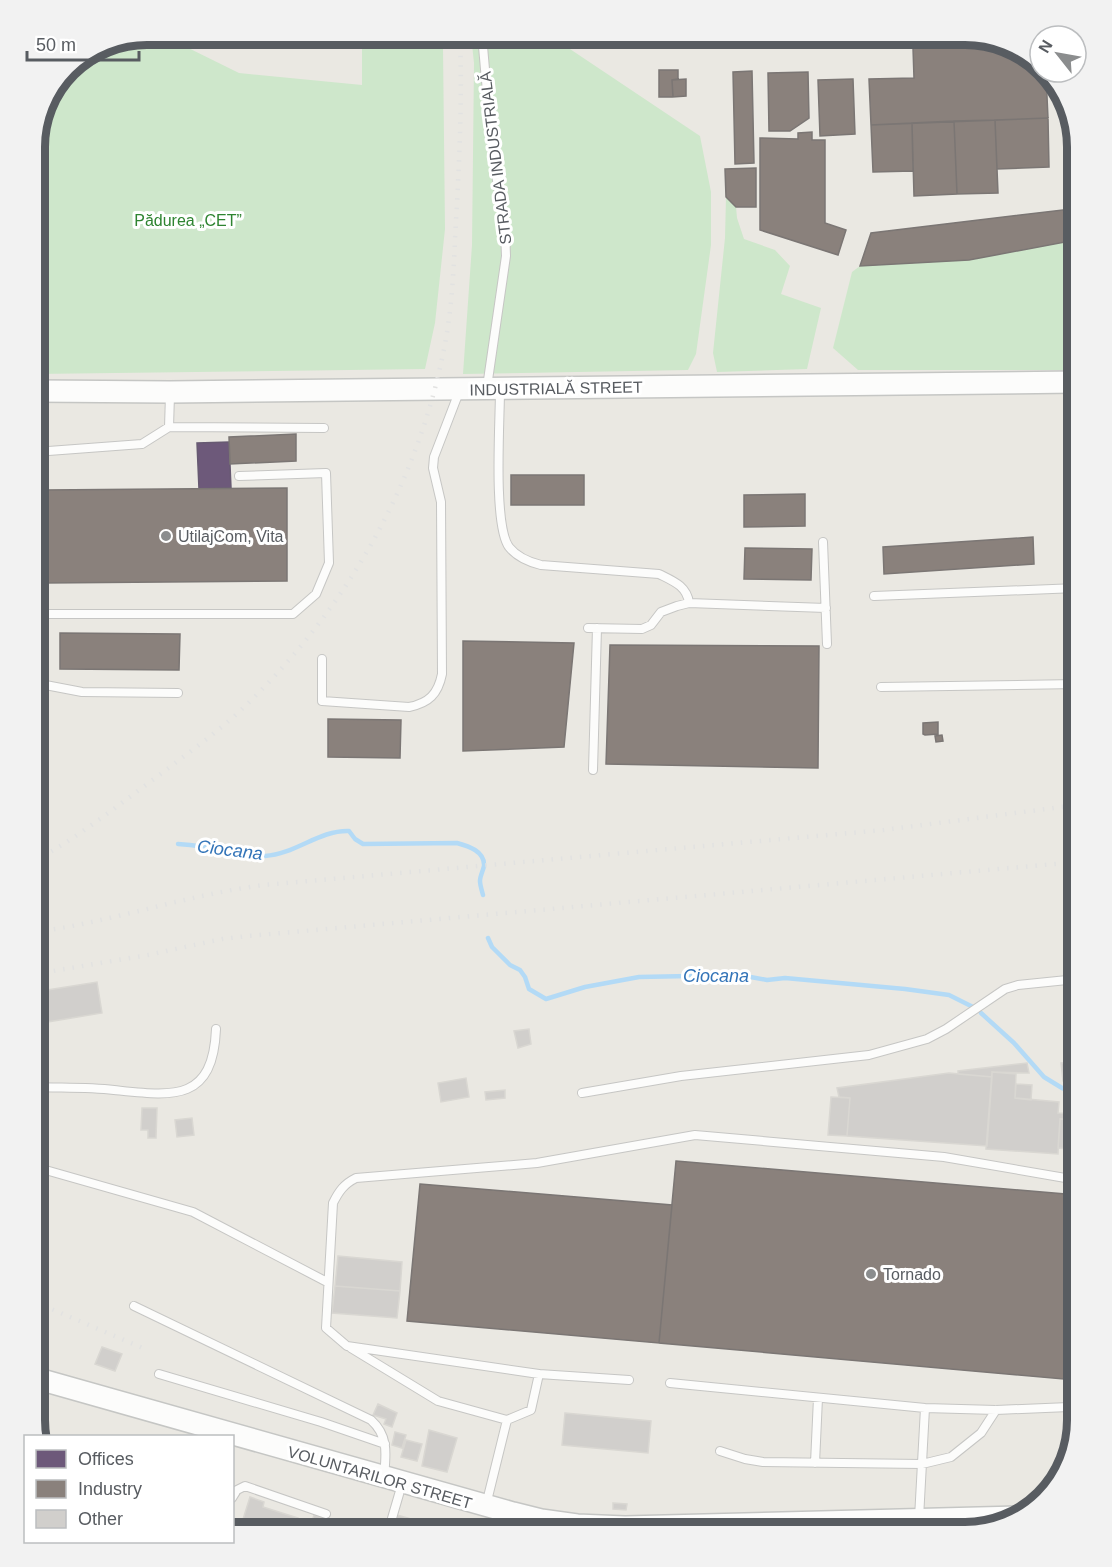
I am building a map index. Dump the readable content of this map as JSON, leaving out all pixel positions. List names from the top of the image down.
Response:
{
  "streets": {
    "main road": ["INDUSTRIALĂ STREET", "VOLUNTARILOR STREET"],
    "lane": ["STRADA INDUSTRIALĂ"]
  },
  "crossings": [
    ["STRADA INDUSTRIALĂ", "INDUSTRIALĂ STREET"]
  ],
  "water": ["Ciocana"],
  "parks": ["Pădurea „CET”"],
  "places": ["UtilajCom, Vita", "Tornado"],
  "legend": ["Offices", "Industry", "Other"],
  "scale_bar": "50 m",
  "north": "top left"
}
